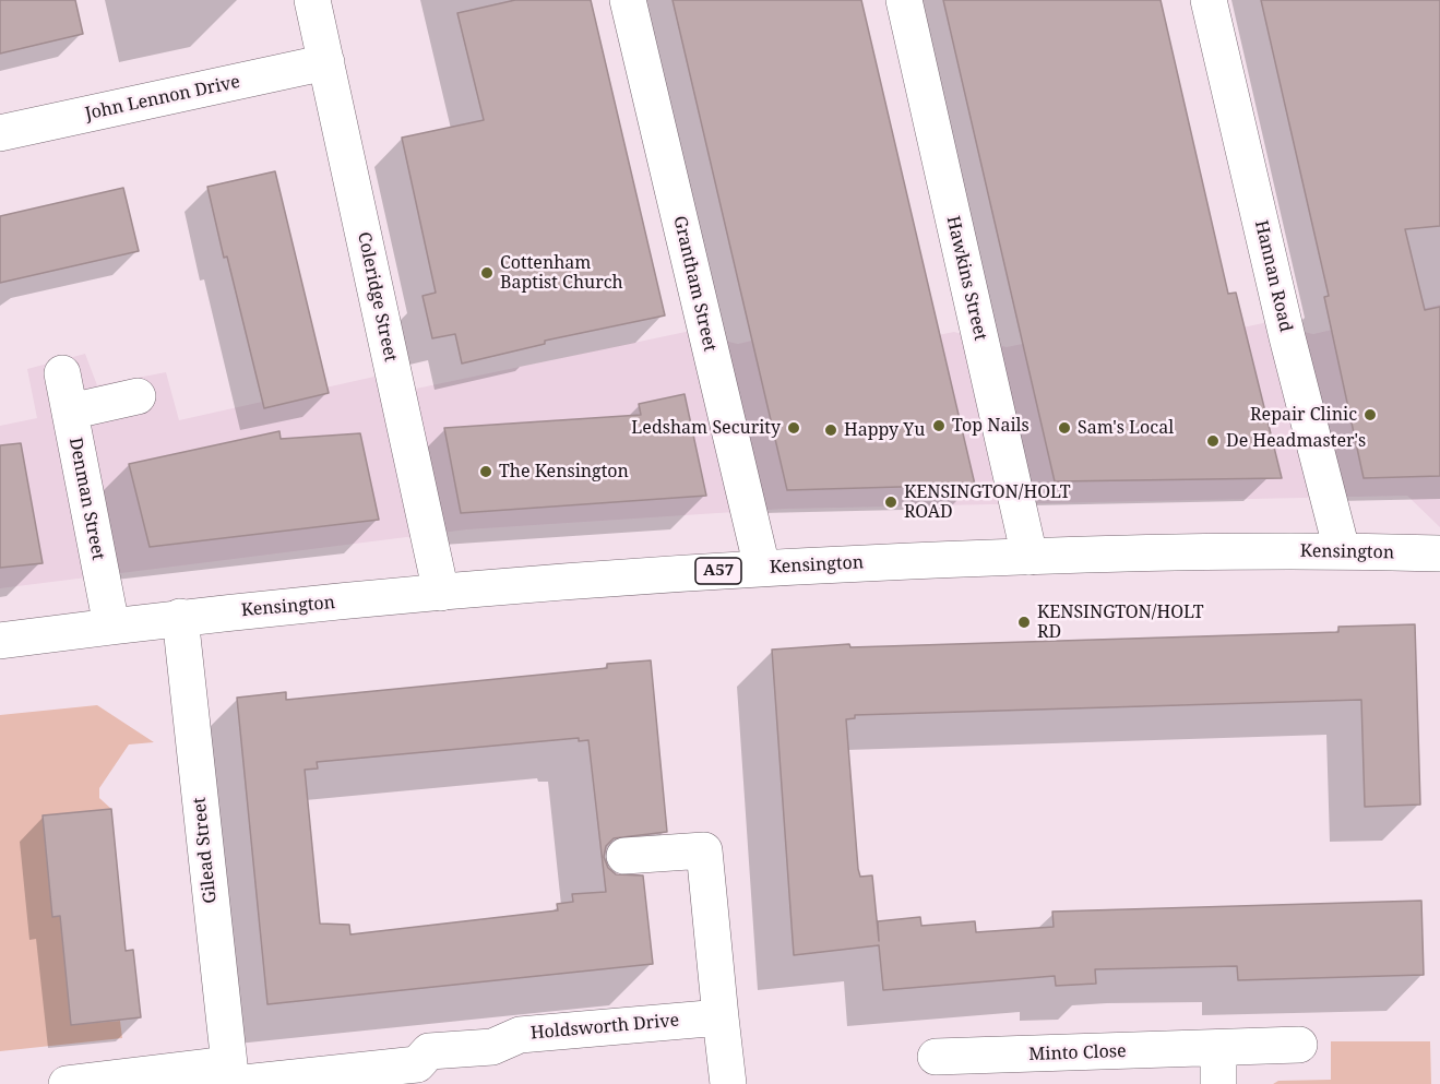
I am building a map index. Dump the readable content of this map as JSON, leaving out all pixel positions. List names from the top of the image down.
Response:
{
  "streets": {
    "street": [
      "John Lennon Drive",
      "Hannan Road",
      "Hawkins Street",
      "Grantham Street",
      "Coleridge Street",
      "Denman Street",
      "Kensington",
      "A57",
      "Gilead Street",
      "Holdsworth Drive",
      "Minto Close"
    ]
  },
  "crossings": [
    ["John Lennon Drive", "Coleridge Street"],
    ["Hannan Road", "Kensington"],
    ["Hawkins Street", "Kensington"],
    ["Grantham Street", "Kensington"],
    ["Coleridge Street", "Kensington"],
    ["Denman Street", "Kensington"],
    ["Kensington", "Gilead Street"],
    ["Gilead Street", "Holdsworth Drive"]
  ],
  "places": [
    "Cottenham Baptist Church",
    "Repair Clinic",
    "Top Nails",
    "Ledsham Security",
    "Sam's Local",
    "Happy Yu",
    "De Headmaster's",
    "The Kensington",
    "KENSINGTON/HOLT ROAD",
    "KENSINGTON/HOLT RD"
  ]
}
